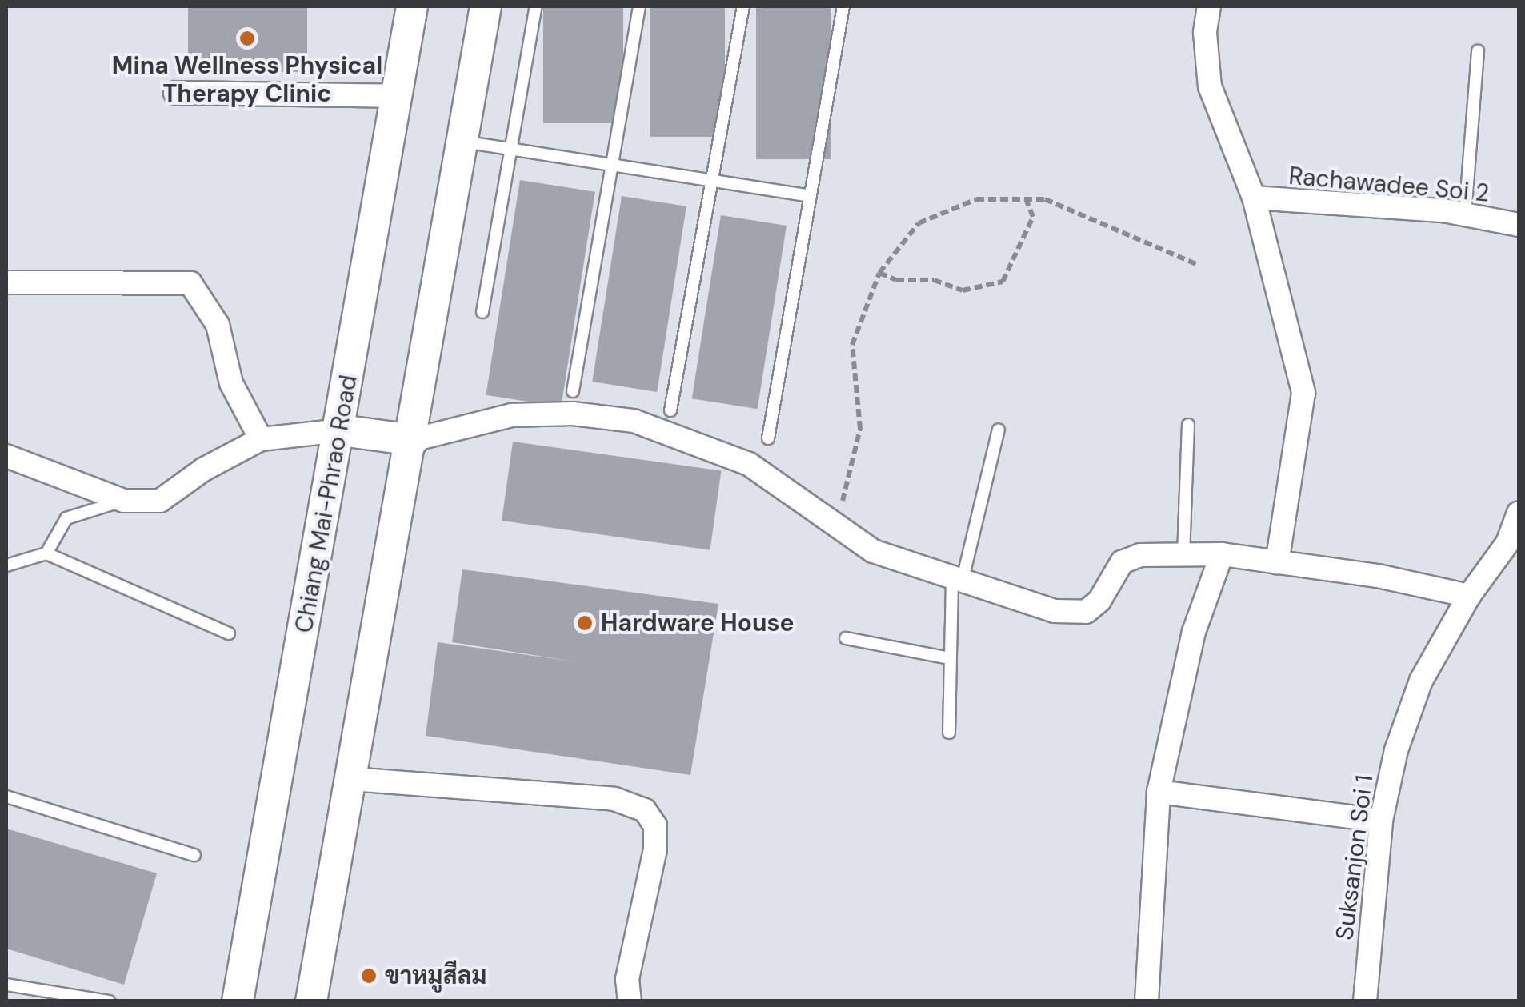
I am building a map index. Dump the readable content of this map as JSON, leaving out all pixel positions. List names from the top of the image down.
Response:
{
  "streets": {
    "main road": ["Chiang Mai-Phrao Road"],
    "street": ["Rachawadee Soi 2", "Suksanjon Soi 1"]
  },
  "places": ["Mina Wellness Physical Therapy Clinic", "Hardware House", "ขาหมูสีลม"]
}
